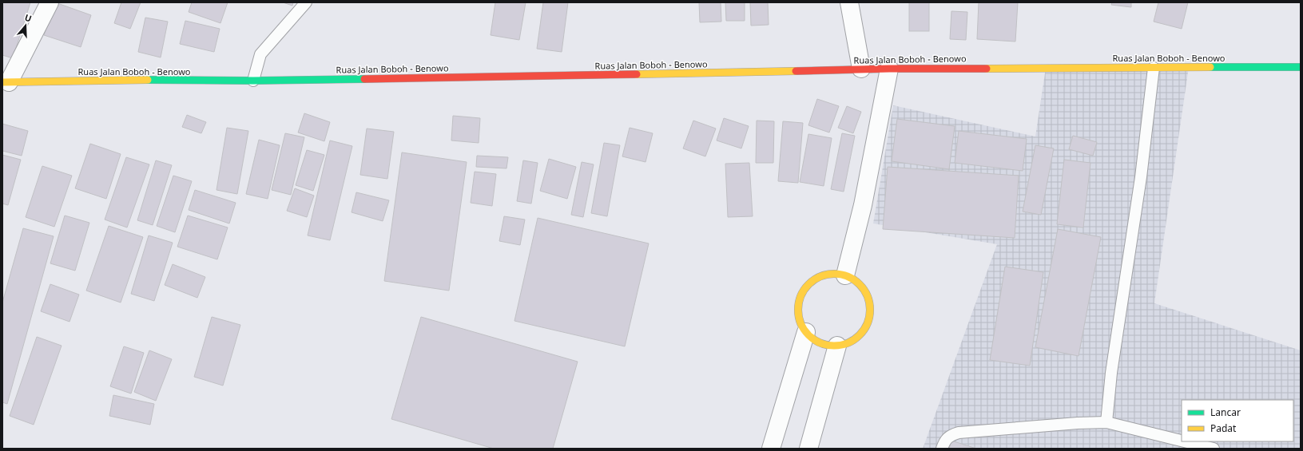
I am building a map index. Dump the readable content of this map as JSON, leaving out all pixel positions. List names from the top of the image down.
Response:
{
  "streets": {
    "main road": ["Ruas Jalan Boboh - Benowo"]
  },
  "legend": ["Lancar", "Padat"],
  "north": "top"
}
